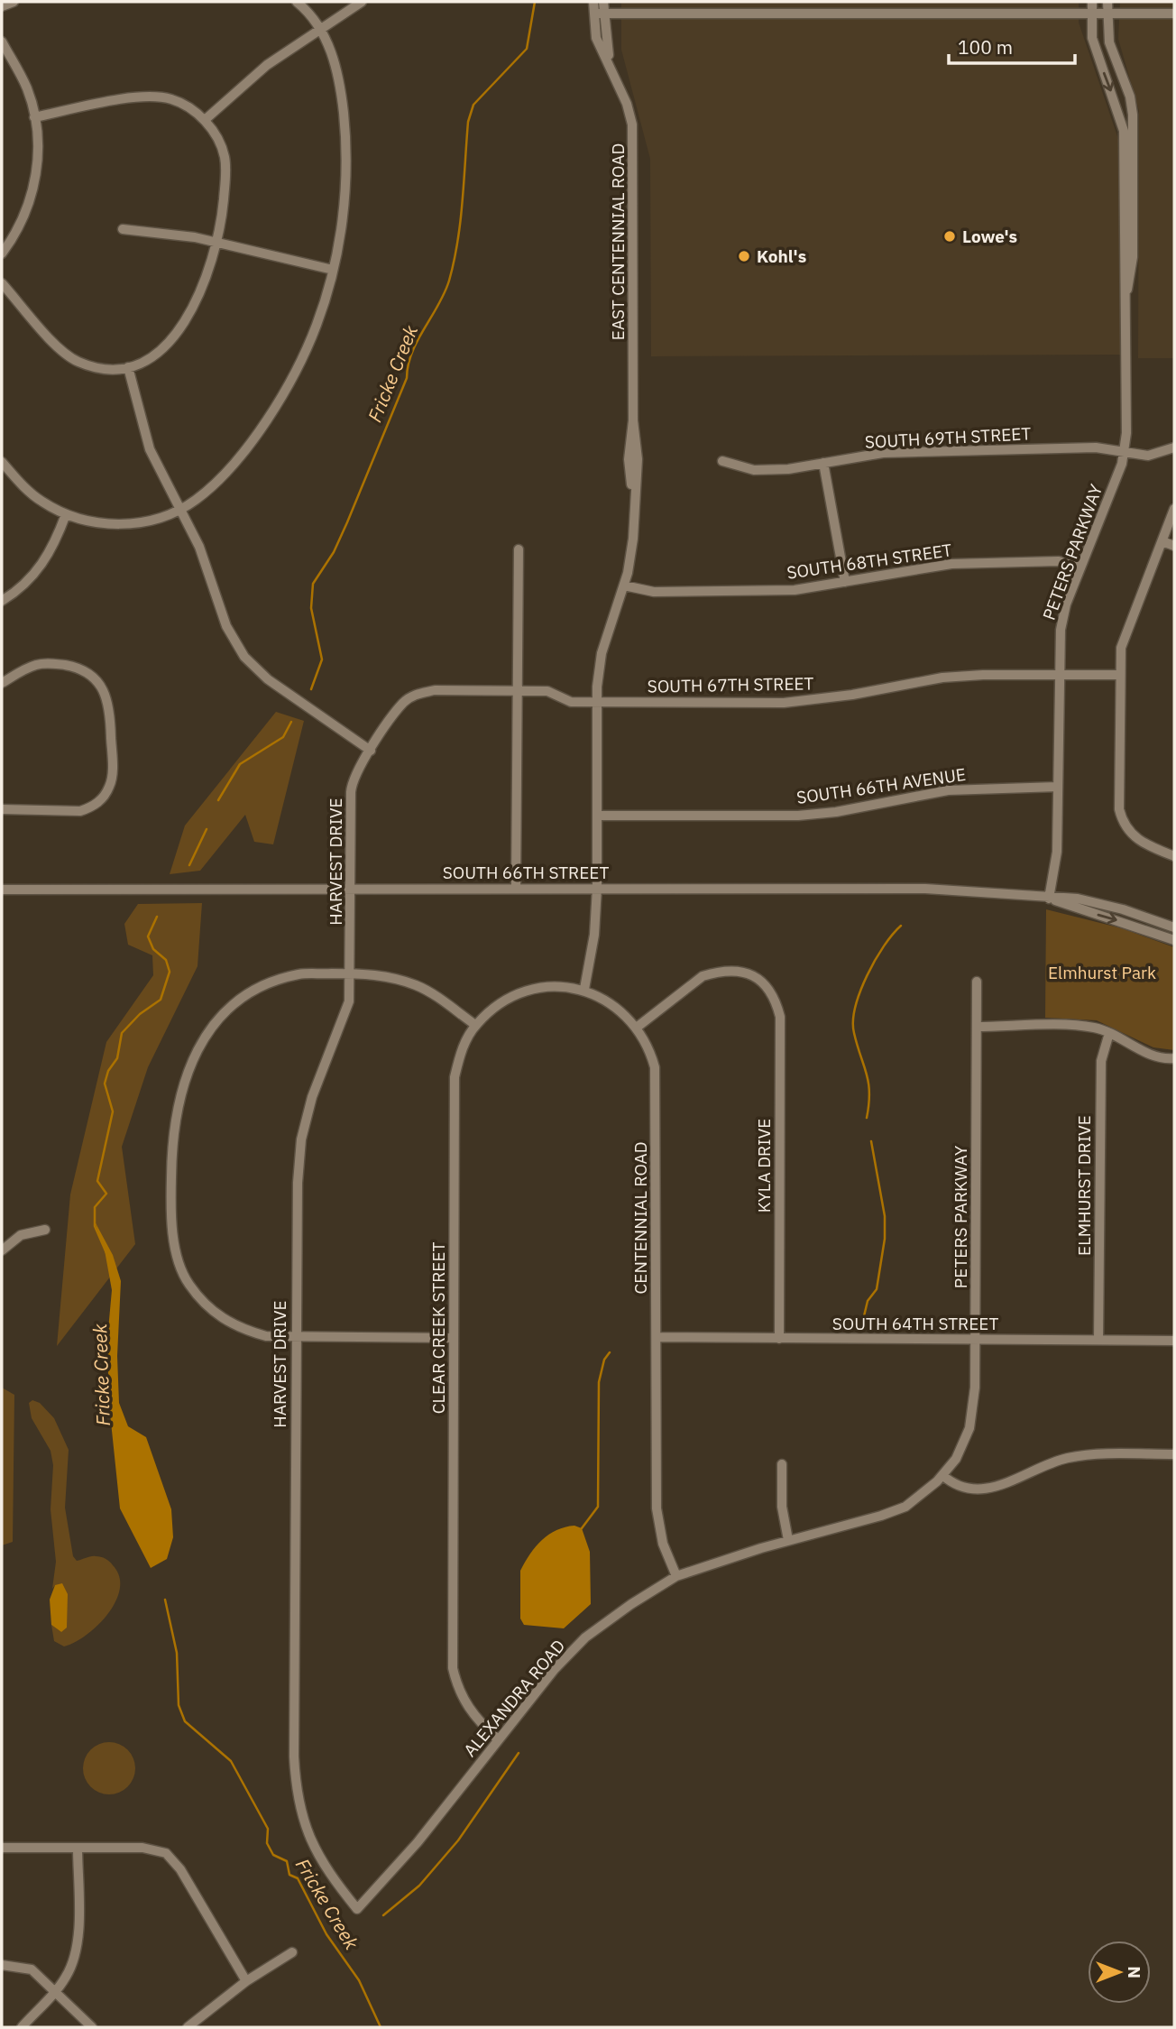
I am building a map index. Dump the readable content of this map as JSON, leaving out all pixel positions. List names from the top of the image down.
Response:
{
  "streets": {
    "street": [
      "EAST CENTENNIAL ROAD",
      "SOUTH 69TH STREET",
      "PETERS PARKWAY",
      "SOUTH 68TH STREET",
      "SOUTH 67TH STREET",
      "SOUTH 66TH AVENUE",
      "HARVEST DRIVE",
      "SOUTH 66TH STREET",
      "KYLA DRIVE",
      "ELMHURST DRIVE",
      "CENTENNIAL ROAD",
      "SOUTH 64TH STREET",
      "CLEAR CREEK STREET",
      "ALEXANDRA ROAD"
    ]
  },
  "crossings": [
    ["EAST CENTENNIAL ROAD", "SOUTH 68TH STREET"],
    ["EAST CENTENNIAL ROAD", "SOUTH 67TH STREET"],
    ["EAST CENTENNIAL ROAD", "SOUTH 66TH AVENUE"],
    ["EAST CENTENNIAL ROAD", "SOUTH 66TH STREET"],
    ["SOUTH 69TH STREET", "PETERS PARKWAY"],
    ["PETERS PARKWAY", "SOUTH 68TH STREET"],
    ["PETERS PARKWAY", "SOUTH 67TH STREET"],
    ["PETERS PARKWAY", "SOUTH 66TH AVENUE"],
    ["PETERS PARKWAY", "SOUTH 66TH STREET"],
    ["PETERS PARKWAY", "SOUTH 64TH STREET"],
    ["PETERS PARKWAY", "ALEXANDRA ROAD"],
    ["SOUTH 67TH STREET", "HARVEST DRIVE"],
    ["HARVEST DRIVE", "SOUTH 66TH STREET"],
    ["HARVEST DRIVE", "ALEXANDRA ROAD"],
    ["KYLA DRIVE", "CENTENNIAL ROAD"],
    ["KYLA DRIVE", "SOUTH 64TH STREET"],
    ["ELMHURST DRIVE", "SOUTH 64TH STREET"],
    ["CENTENNIAL ROAD", "SOUTH 64TH STREET"],
    ["CENTENNIAL ROAD", "CLEAR CREEK STREET"],
    ["CENTENNIAL ROAD", "ALEXANDRA ROAD"],
    ["CLEAR CREEK STREET", "ALEXANDRA ROAD"]
  ],
  "water": ["Fricke Creek"],
  "parks": ["Elmhurst Park"],
  "places": ["Lowe's", "Kohl's"],
  "scale_bar": "100 m",
  "north": "right"
}
